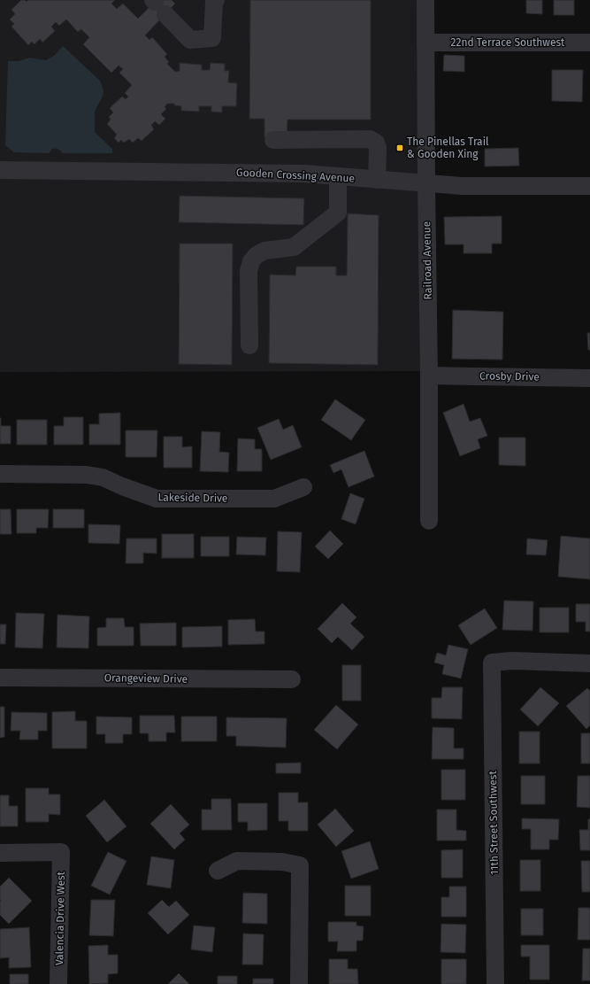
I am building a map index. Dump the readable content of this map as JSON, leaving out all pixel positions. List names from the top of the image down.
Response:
{
  "streets": {
    "street": [
      "22nd Terrace Southwest",
      "Gooden Crossing Avenue",
      "Railroad Avenue",
      "Crosby Drive",
      "Lakeside Drive",
      "Orangeview Drive",
      "11th Street Southwest",
      "Valencia Drive West"
    ]
  },
  "crossings": [
    ["22nd Terrace Southwest", "Railroad Avenue"],
    ["Gooden Crossing Avenue", "Railroad Avenue"],
    ["Railroad Avenue", "Crosby Drive"]
  ],
  "places": {
    "transit": ["The Pinellas Trail & Gooden Xing"]
  }
}
